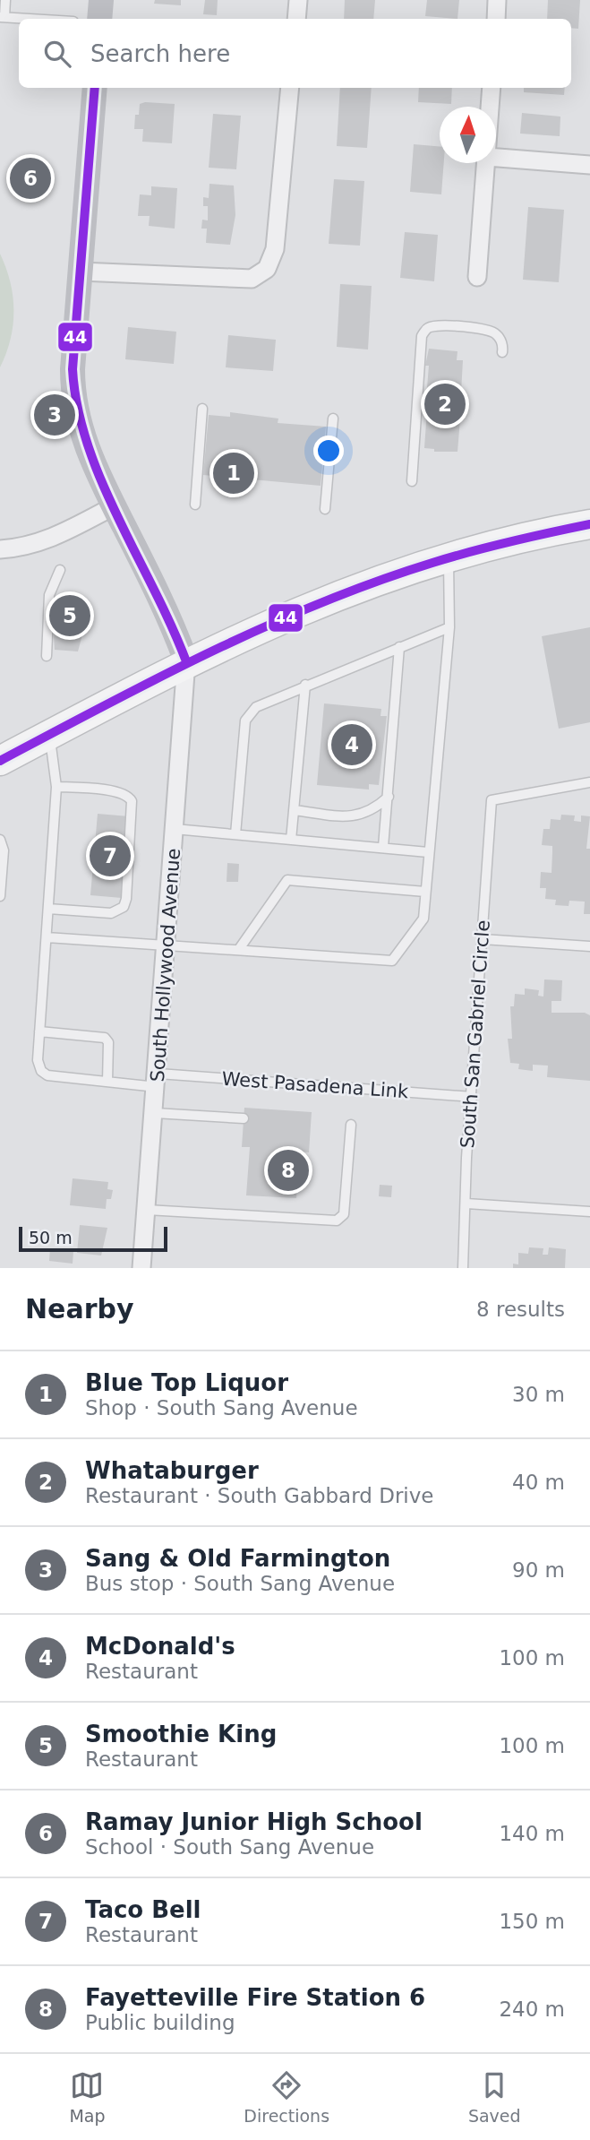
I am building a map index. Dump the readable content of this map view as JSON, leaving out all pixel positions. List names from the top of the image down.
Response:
{
  "streets": {
    "street": ["South Hollywood Avenue"],
    "lane": ["South San Gabriel Circle", "West Pasadena Link"]
  },
  "crossings": [
    ["South Hollywood Avenue", "West Pasadena Link"],
    ["South San Gabriel Circle", "West Pasadena Link"]
  ],
  "lines": ["transit line 44"],
  "scale_bar": "50 m",
  "north": "top",
  "page": {
    "search": "Search here",
    "pins": [
      "6",
      "2",
      "3",
      "1",
      "5",
      "4",
      "7",
      "8"
    ],
    "scale": "50 m",
    "heading": ["Nearby", "8 results"],
    "list": [
      {
        "mark": "1",
        "name": "Blue Top Liquor",
        "note": "Shop · South Sang Avenue",
        "value": "30 m"
      },
      {
        "mark": "2",
        "name": "Whataburger",
        "note": "Restaurant · South Gabbard Drive",
        "value": "40 m"
      },
      {
        "mark": "3",
        "name": "Sang & Old Farmington",
        "note": "Bus stop · South Sang Avenue",
        "value": "90 m"
      },
      {
        "mark": "4",
        "name": "McDonald's",
        "note": "Restaurant",
        "value": "100 m"
      },
      {
        "mark": "5",
        "name": "Smoothie King",
        "note": "Restaurant",
        "value": "100 m"
      },
      {
        "mark": "6",
        "name": "Ramay Junior High School",
        "note": "School · South Sang Avenue",
        "value": "140 m"
      },
      {
        "mark": "7",
        "name": "Taco Bell",
        "note": "Restaurant",
        "value": "150 m"
      },
      {
        "mark": "8",
        "name": "Fayetteville Fire Station 6",
        "note": "Public building",
        "value": "240 m"
      }
    ],
    "nav": ["Map", "Directions", "Saved"]
  }
}
